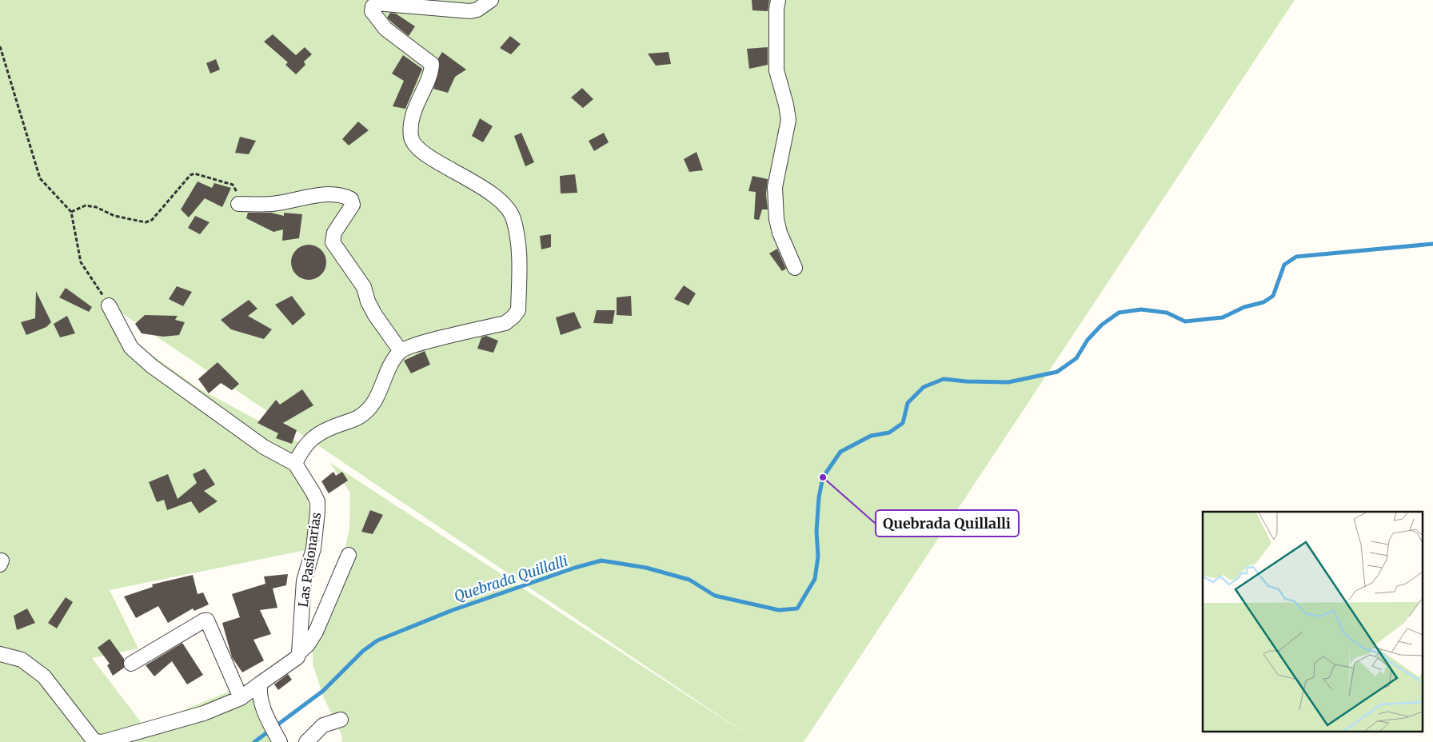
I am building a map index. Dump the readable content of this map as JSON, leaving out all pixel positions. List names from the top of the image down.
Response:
{
  "streets": {
    "street": ["Las Pasionarias"]
  },
  "water": ["Quebrada Quillalli"],
  "places": ["Quebrada Quillalli"]
}
